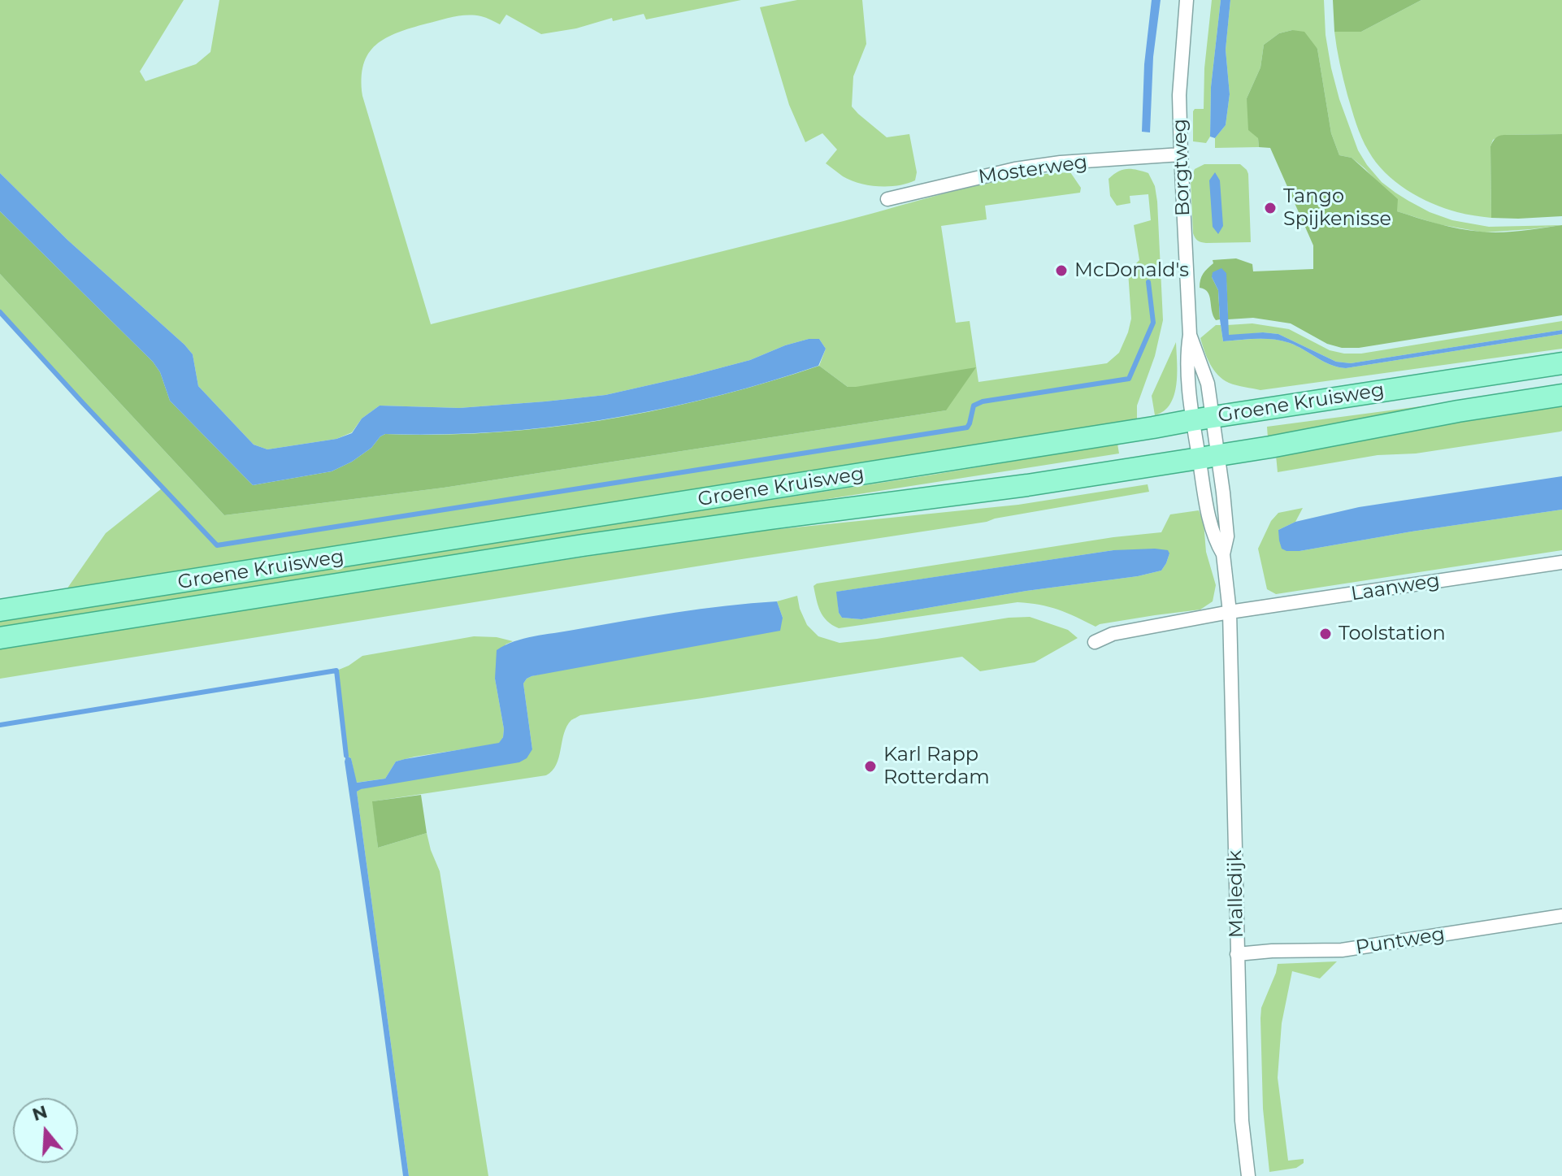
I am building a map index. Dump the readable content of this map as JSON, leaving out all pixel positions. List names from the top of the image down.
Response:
{
  "streets": {
    "main road": ["Groene Kruisweg"],
    "street": [
      "Borgtweg",
      "Mosterweg",
      "Laanweg",
      "Malledijk",
      "Puntweg"
    ]
  },
  "crossings": [
    ["Borgtweg", "Mosterweg"],
    ["Borgtweg", "Groene Kruisweg"],
    ["Groene Kruisweg", "Malledijk"],
    ["Laanweg", "Malledijk"],
    ["Malledijk", "Puntweg"]
  ],
  "places": [
    "Tango Spijkenisse",
    "McDonald's",
    "Toolstation",
    "Karl Rapp Rotterdam"
  ],
  "north": "top"
}
